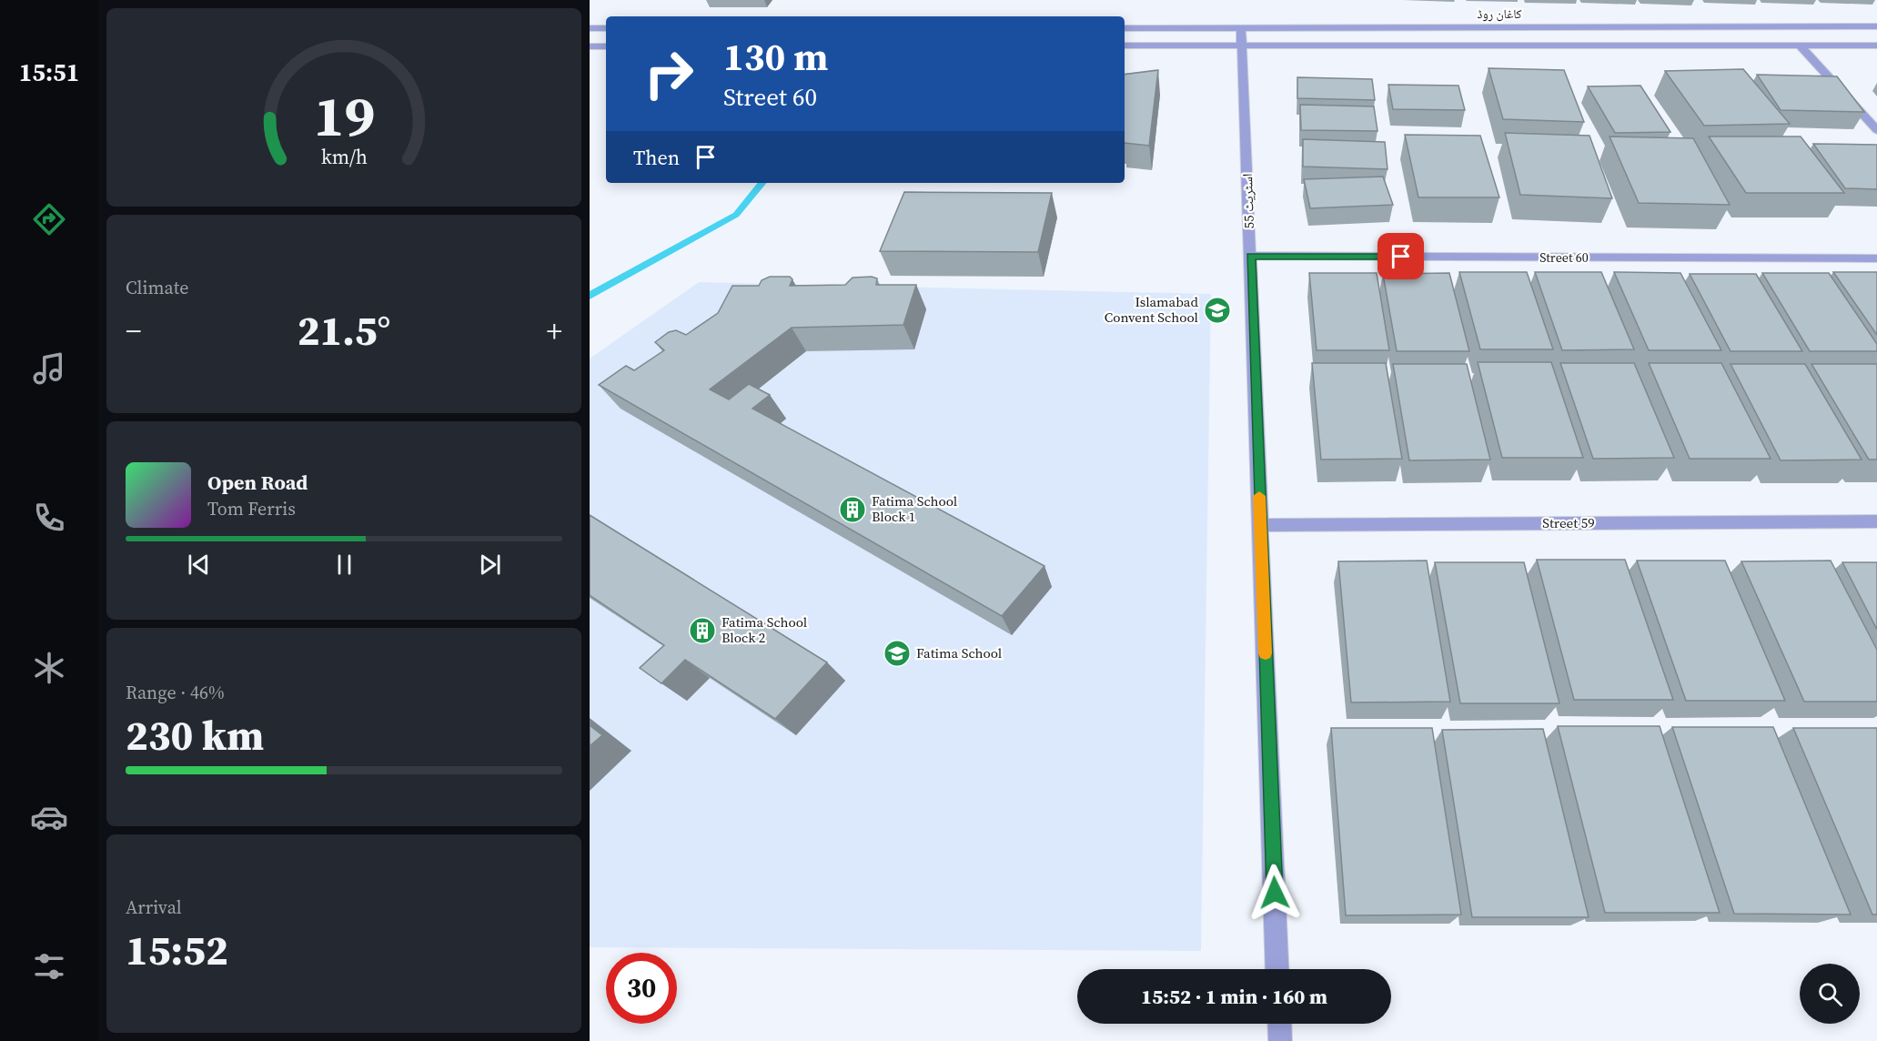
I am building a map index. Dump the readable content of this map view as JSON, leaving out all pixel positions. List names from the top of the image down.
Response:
{
  "streets": {
    "street": [
      "کاغان روڈ",
      "اسٹریٹ 55",
      "Street 60",
      "Street 59"
    ]
  },
  "crossings": [
    ["کاغان روڈ", "اسٹریٹ 55"],
    ["اسٹریٹ 55", "Street 60"],
    ["اسٹریٹ 55", "Street 59"]
  ],
  "places": {
    "school or university": ["Islamabad Convent School", "Fatima School"],
    "building": ["Fatima School Block 1", "Fatima School Block 2"]
  },
  "page": {
    "tabs": "15:51",
    "turn": ["130 m", "Street 60"],
    "then": "Then",
    "tile": [
      "Climate",
      ["Range · 46%", "230 km"],
      ["Arrival", "15:52"]
    ],
    "heat": ["−", "21.5°", "+"],
    "song": ["Open Road", "Tom Ferris"],
    "limit": "30",
    "trip": "15:52 · 1 min · 160 m",
    "gauge": ["19", "km/h"]
  }
}
